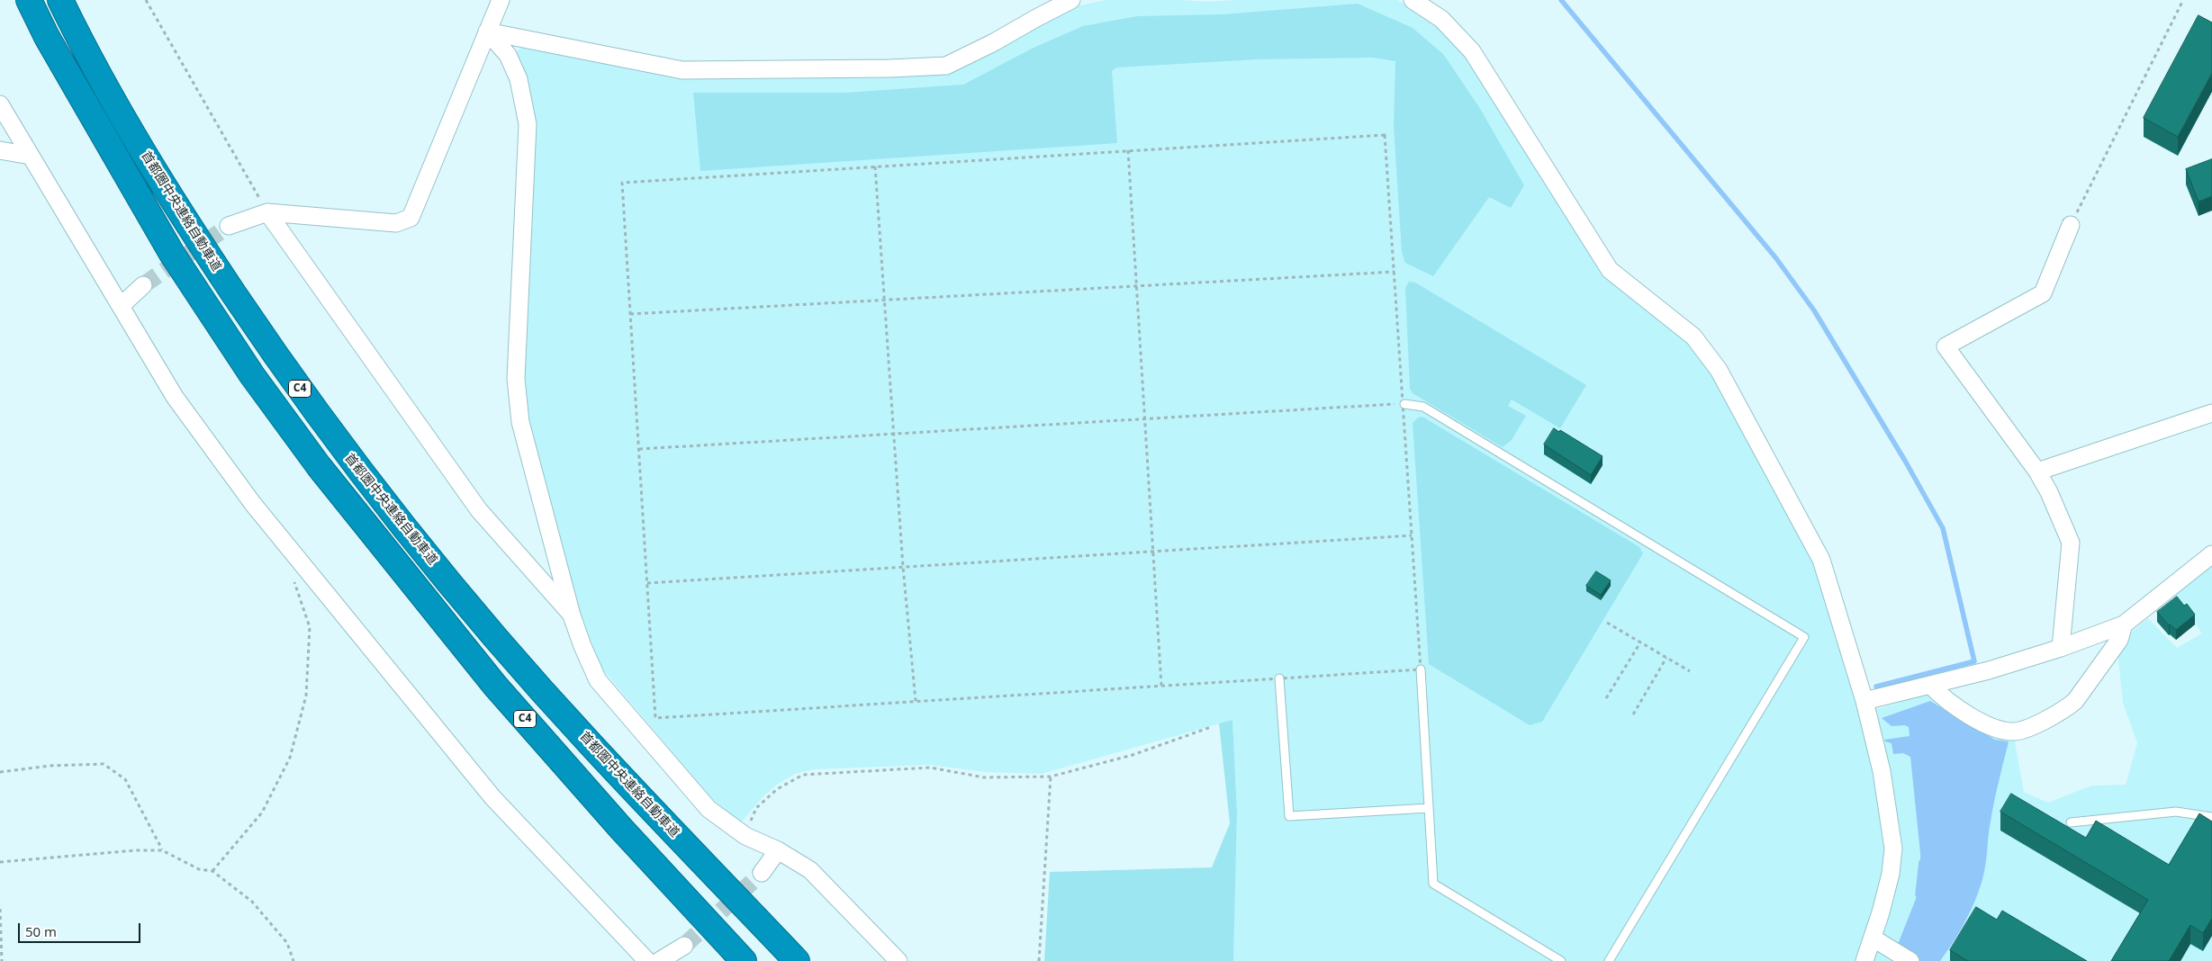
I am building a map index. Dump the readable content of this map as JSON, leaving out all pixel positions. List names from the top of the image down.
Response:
{
  "streets": {
    "highway": ["首都圏中央連絡自動車道", "C4"]
  },
  "scale_bar": "50 m"
}
